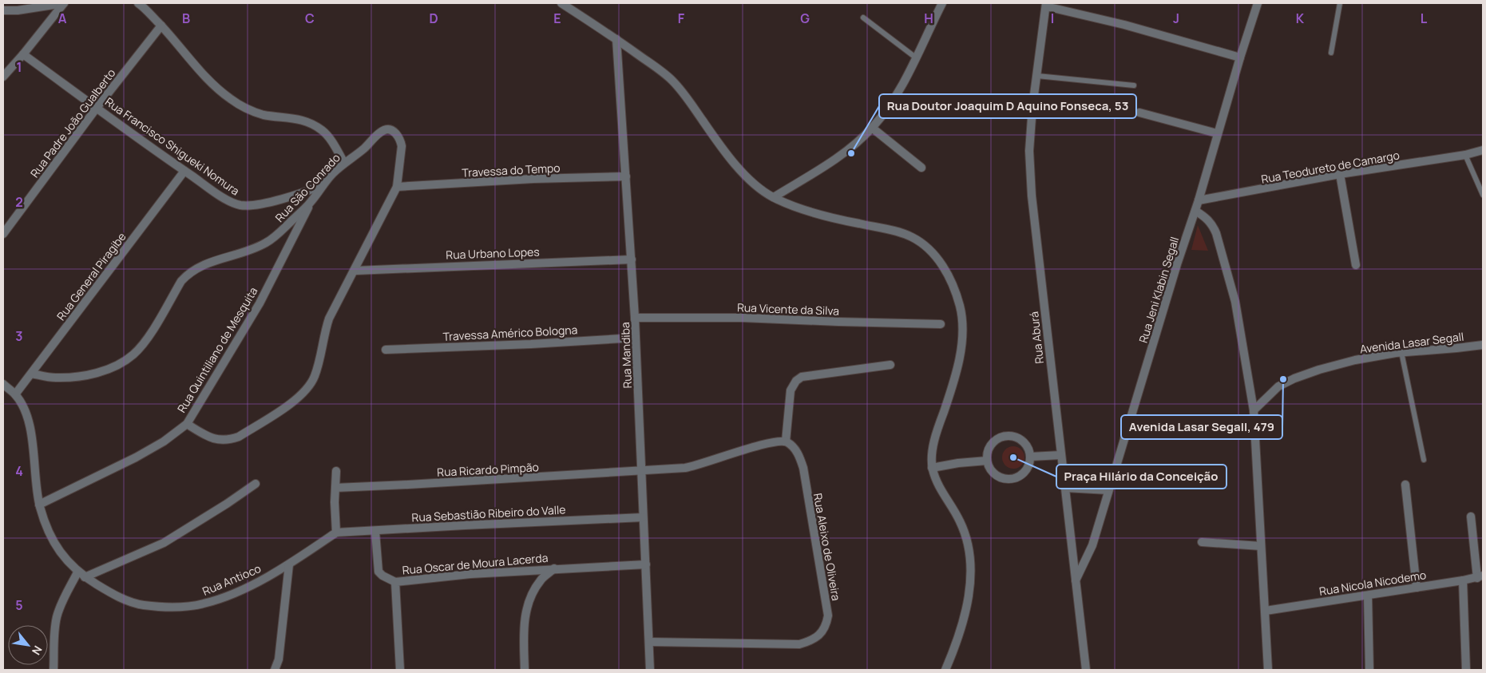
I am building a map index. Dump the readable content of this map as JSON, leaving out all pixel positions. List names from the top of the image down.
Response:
{
  "streets": {
    "street": [
      "Rua Padre João Gualberto",
      "Rua Francisco Shigueki Nomura",
      "Rua Teodureto de Camargo",
      "Travessa do Tempo",
      "Rua São Conrado",
      "Rua Urbano Lopes",
      "Rua General Piragibe",
      "Rua Jeni Klabin Segall",
      "Rua Vicente da Silva",
      "Travessa Américo Bologna",
      "Rua Aburá",
      "Avenida Lasar Segall",
      "Rua Quintiliano de Mesquita",
      "Rua Mandiba",
      "Rua Ricardo Pimpão",
      "Rua Sebastião Ribeiro do Valle",
      "Rua Aleixo de Oliveira",
      "Rua Oscar de Moura Lacerda",
      "Rua Antioco",
      "Rua Nicola Nicodemo"
    ]
  },
  "crossings": [
    ["Rua Padre João Gualberto", "Rua Francisco Shigueki Nomura"],
    ["Rua Francisco Shigueki Nomura", "Rua São Conrado"],
    ["Rua Francisco Shigueki Nomura", "Rua General Piragibe"],
    ["Rua Teodureto de Camargo", "Rua Jeni Klabin Segall"],
    ["Travessa do Tempo", "Rua Quintiliano de Mesquita"],
    ["Travessa do Tempo", "Rua Mandiba"],
    ["Rua São Conrado", "Rua General Piragibe"],
    ["Rua São Conrado", "Rua Quintiliano de Mesquita"],
    ["Rua Urbano Lopes", "Rua Quintiliano de Mesquita"],
    ["Rua Urbano Lopes", "Rua Mandiba"],
    ["Rua General Piragibe", "Rua Antioco"],
    ["Rua Jeni Klabin Segall", "Rua Aburá"],
    ["Rua Vicente da Silva", "Rua Mandiba"],
    ["Travessa Américo Bologna", "Rua Mandiba"],
    ["Rua Mandiba", "Rua Ricardo Pimpão"],
    ["Rua Mandiba", "Rua Sebastião Ribeiro do Valle"],
    ["Rua Mandiba", "Rua Aleixo de Oliveira"],
    ["Rua Mandiba", "Rua Oscar de Moura Lacerda"],
    ["Rua Sebastião Ribeiro do Valle", "Rua Antioco"]
  ],
  "places": ["Rua Doutor Joaquim D Aquino Fonseca, 53", "Avenida Lasar Segall, 479", "Praça Hilário da Conceição"],
  "north": "bottom right",
  "grid": {
    "columns": [
      "A",
      "B",
      "C",
      "D",
      "E",
      "F",
      "G",
      "H",
      "I",
      "J",
      "K",
      "L"
    ],
    "rows": [
      "1",
      "2",
      "3",
      "4",
      "5"
    ]
  }
}
